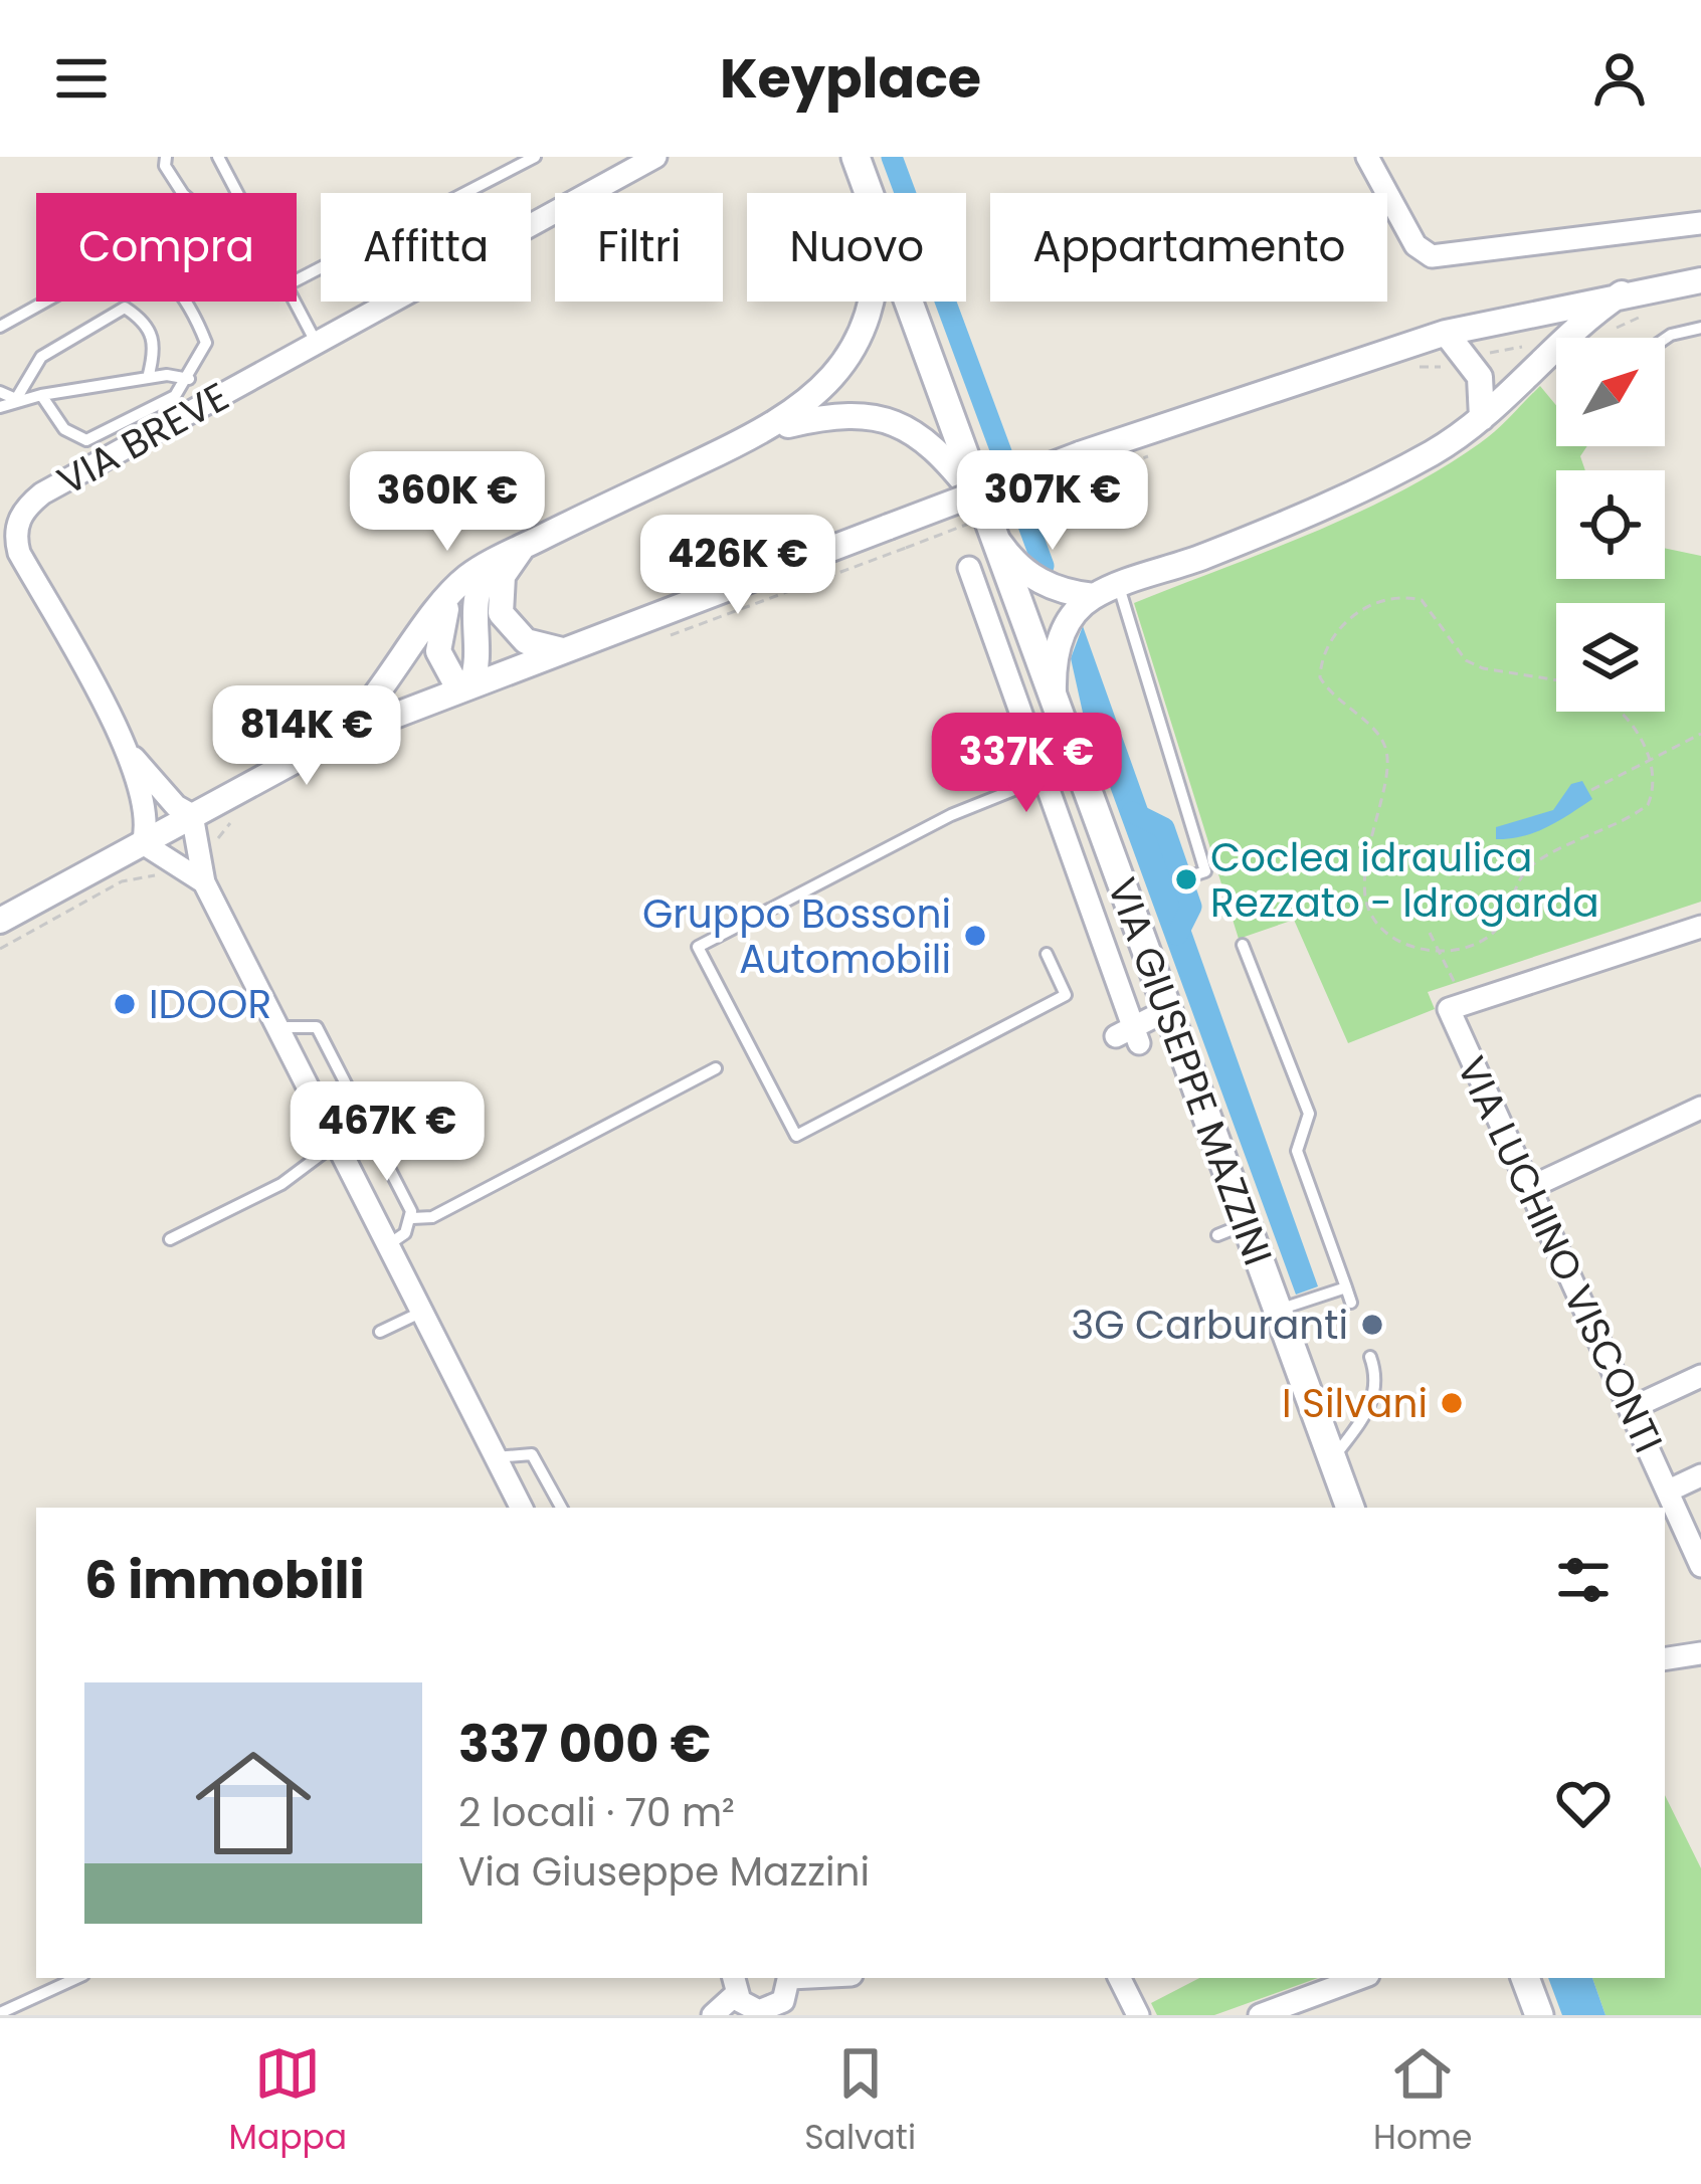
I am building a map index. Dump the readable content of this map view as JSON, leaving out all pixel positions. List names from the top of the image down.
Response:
{
  "streets": {
    "main road": ["VIA GIUSEPPE MAZZINI"],
    "street": ["VIA BREVE", "VIA LUCHINO VISCONTI"]
  },
  "places": [
    "Coclea idraulica Rezzato - Idrogarda",
    "Gruppo Bossoni Automobili",
    "IDOOR",
    "3G Carburanti",
    "I Silvani"
  ],
  "north": "top right",
  "page": {
    "header": "Keyplace",
    "chip": [
      "Compra",
      "Affitta",
      "Filtri",
      "Nuovo",
      "Appartamento"
    ],
    "price": [
      "307K €",
      "360K €",
      "426K €",
      "814K €",
      "337K €",
      "467K €"
    ],
    "heading": "6 immobili",
    "list": [
      {
        "name": "337 000 €",
        "note": "2 locali · 70 m² · Via Giuseppe Mazzini"
      }
    ],
    "tabs": ["Mappa", "Salvati", "Home"]
  }
}
